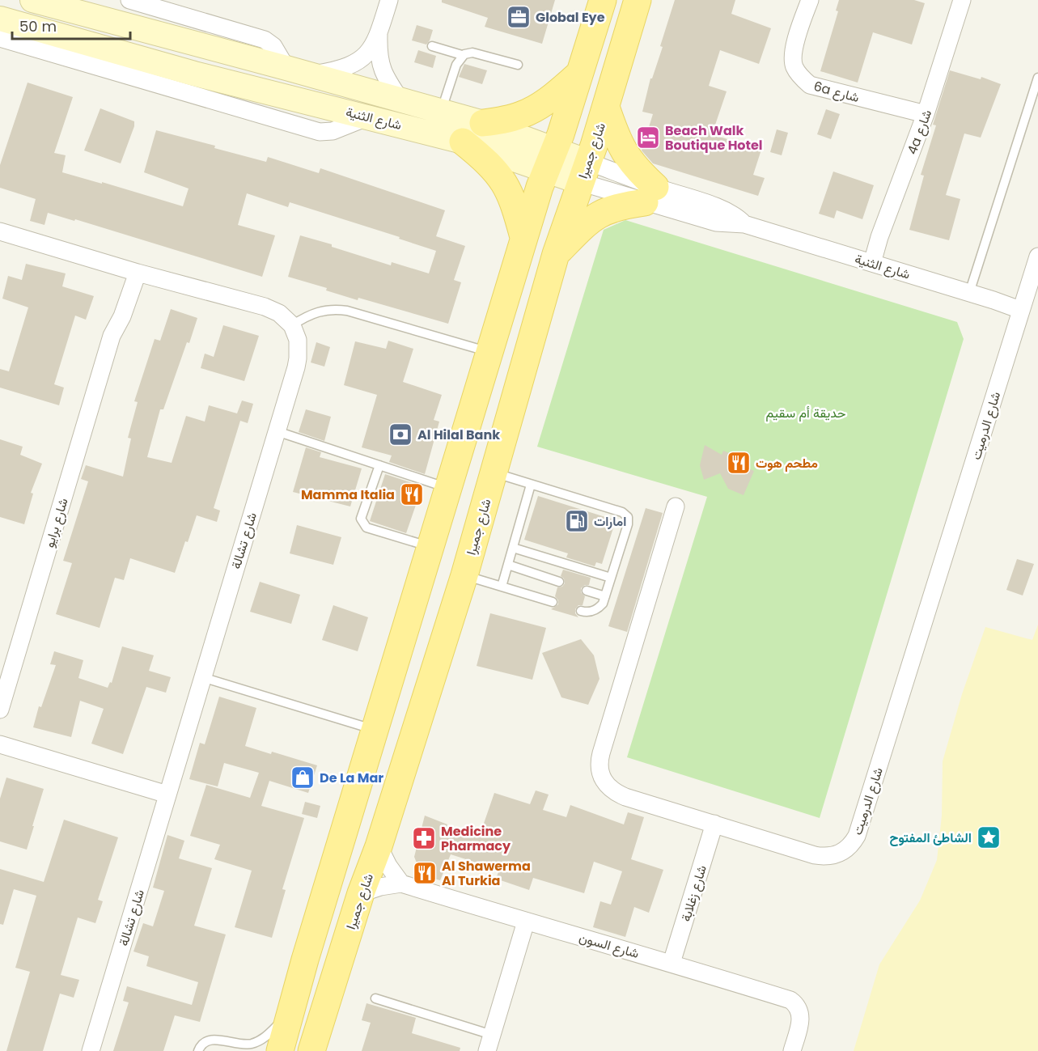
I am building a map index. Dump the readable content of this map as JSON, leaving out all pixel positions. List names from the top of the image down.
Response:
{
  "streets": {
    "main road": ["شارع الثنية", "شارع جميرا"],
    "street": [
      "6a شارع",
      "4a شارع",
      "شارع الدرميت",
      "شارع برايو",
      "شارع تشالة",
      "شارع زغلابة",
      "شارع السون"
    ]
  },
  "crossings": [
    ["6a شارع", "4a شارع"],
    ["شارع الثنية", "4a شارع"],
    ["شارع الثنية", "شارع جميرا"],
    ["شارع الثنية", "شارع الدرميت"],
    ["شارع جميرا", "شارع السون"],
    ["شارع الدرميت", "شارع زغلابة"],
    ["شارع زغلابة", "شارع السون"]
  ],
  "parks": ["حديقة أم سقيم"],
  "places": {
    "office": ["Global Eye"],
    "hotel": ["Beach Walk Boutique Hotel"],
    "bank": ["Al Hilal Bank"],
    "restaurant": ["مطحم هوت", "Mamma Italia", "Al Shawerma Al Turkia"],
    "fuel station": ["امارات"],
    "shop": ["De La Mar"],
    "place": ["الشاطئ المفتوح"],
    "pharmacy": ["Medicine Pharmacy"]
  },
  "scale_bar": "50 m"
}
